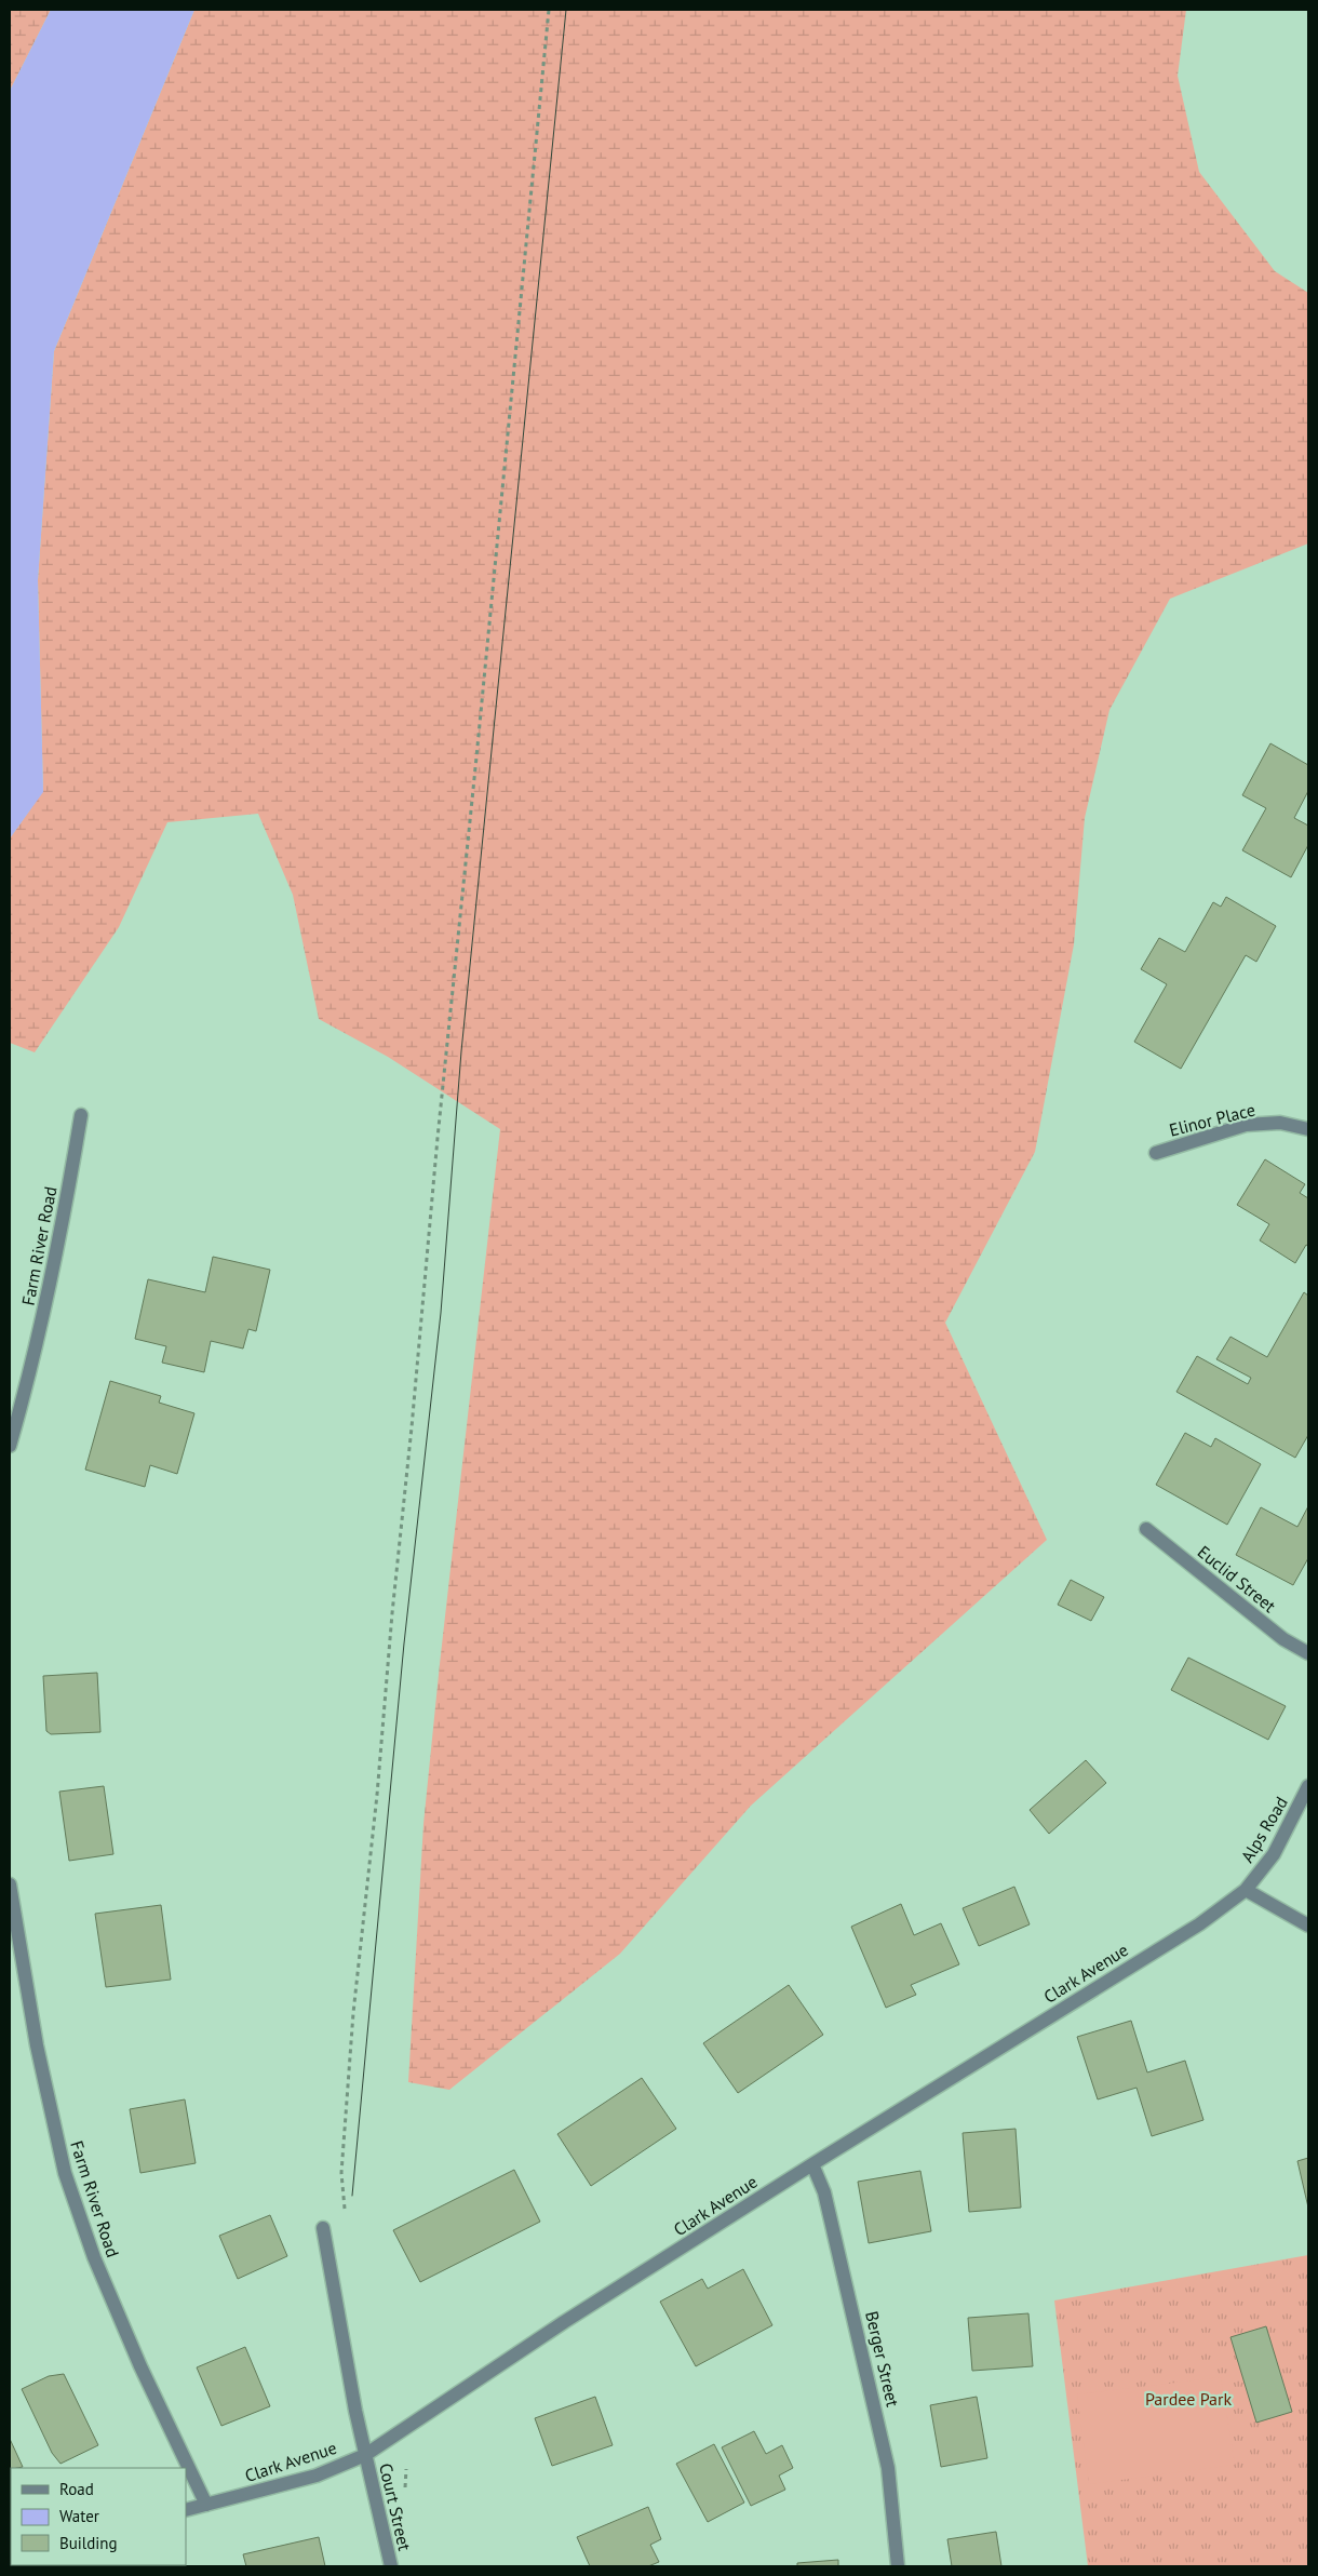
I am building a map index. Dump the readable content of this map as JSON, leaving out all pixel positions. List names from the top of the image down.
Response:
{
  "streets": {
    "street": [
      "Elinor Place",
      "Farm River Road",
      "Euclid Street",
      "Alps Road",
      "Clark Avenue",
      "Berger Street",
      "Court Street"
    ]
  },
  "crossings": [
    ["Farm River Road", "Clark Avenue"],
    ["Alps Road", "Clark Avenue"],
    ["Clark Avenue", "Berger Street"],
    ["Clark Avenue", "Court Street"]
  ],
  "parks": ["Pardee Park"],
  "legend": ["Road", "Water", "Building"]
}
